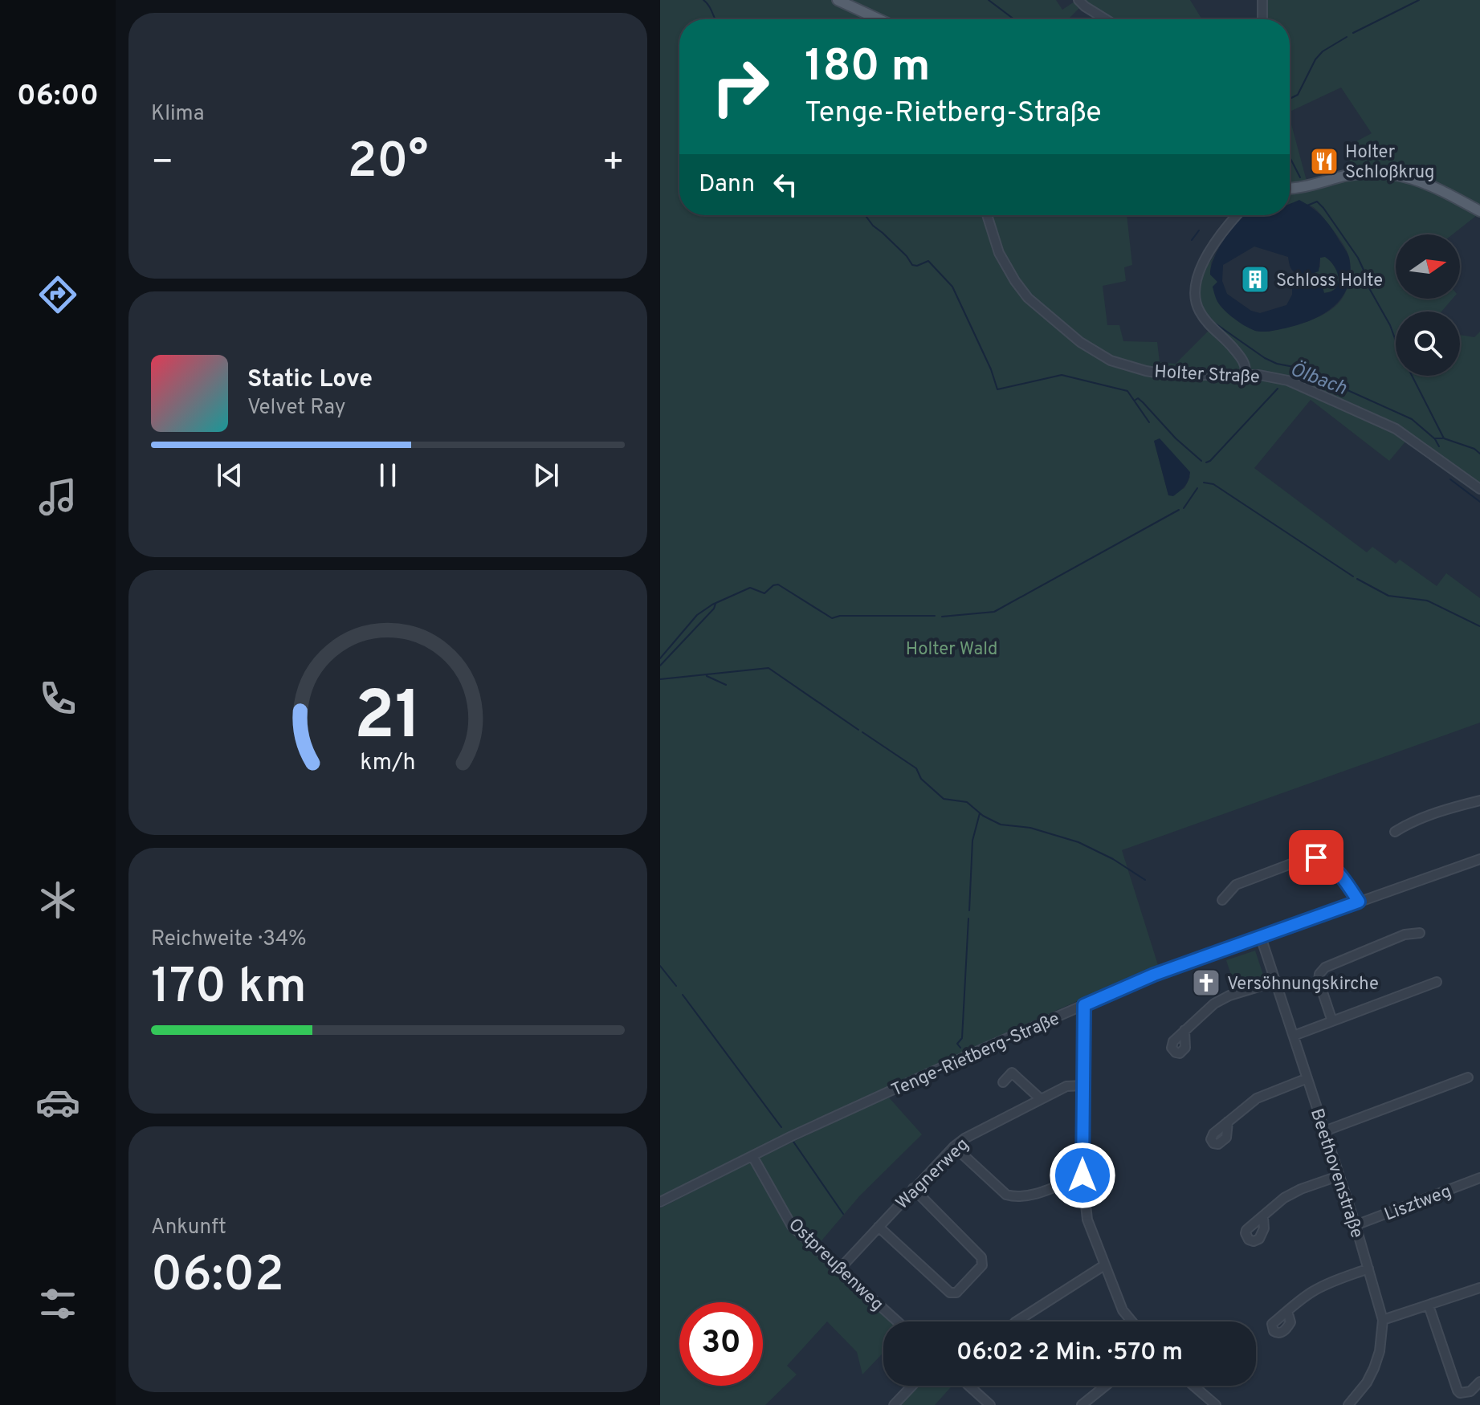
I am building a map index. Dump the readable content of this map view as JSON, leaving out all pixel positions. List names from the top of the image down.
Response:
{
  "streets": {
    "street": [
      "Holter Straße",
      "Tenge-Rietberg-Straße",
      "Wagnerweg",
      "Beethovenstraße",
      "Lisztweg",
      "Ostpreußenweg"
    ]
  },
  "crossings": [
    ["Tenge-Rietberg-Straße", "Beethovenstraße"],
    ["Tenge-Rietberg-Straße", "Ostpreußenweg"],
    ["Wagnerweg", "Ostpreußenweg"],
    ["Beethovenstraße", "Lisztweg"]
  ],
  "water": ["Ölbach"],
  "parks": ["Holter Wald"],
  "places": {
    "restaurant": ["Holter Schloßkrug"],
    "building": ["Schloss Holte"],
    "church": ["Versöhnungskirche"]
  },
  "north": "right",
  "page": {
    "tabs": "06:00",
    "tile": [
      "Klima",
      ["Reichweite · 34%", "170 km"],
      ["Ankunft", "06:02"]
    ],
    "turn": ["180 m", "Tenge-Rietberg-Straße"],
    "heat": ["−", "20°", "+"],
    "then": "Dann",
    "song": ["Static Love", "Velvet Ray"],
    "limit": "30",
    "trip": "06:02 · 2 Min. · 570 m",
    "gauge": ["21", "km/h"]
  }
}
